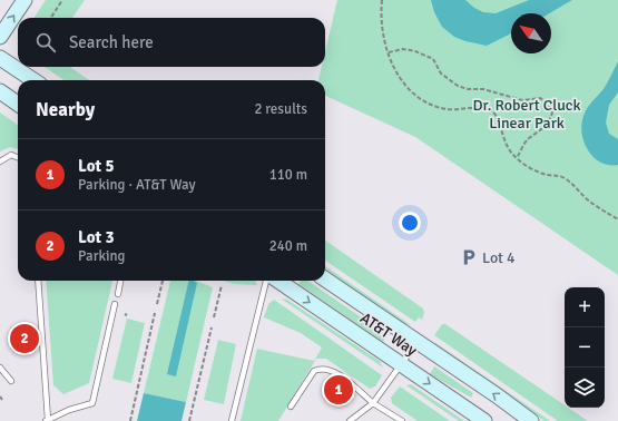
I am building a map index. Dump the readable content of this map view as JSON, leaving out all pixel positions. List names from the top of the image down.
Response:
{
  "streets": {
    "main road": ["AT&T Way"]
  },
  "parks": ["Dr. Robert Cluck Linear Park"],
  "places": {
    "parking": ["Lot 4"]
  },
  "north": "top left",
  "page": {
    "search": "Search here",
    "heading": ["Nearby", "2 results"],
    "list": [
      {
        "mark": "1",
        "name": "Lot 5",
        "note": "Parking · AT&T Way",
        "value": "110 m"
      },
      {
        "mark": "2",
        "name": "Lot 3",
        "note": "Parking",
        "value": "240 m"
      }
    ],
    "map_buttons": ["+", "−"],
    "pins": ["2", "1"]
  }
}
